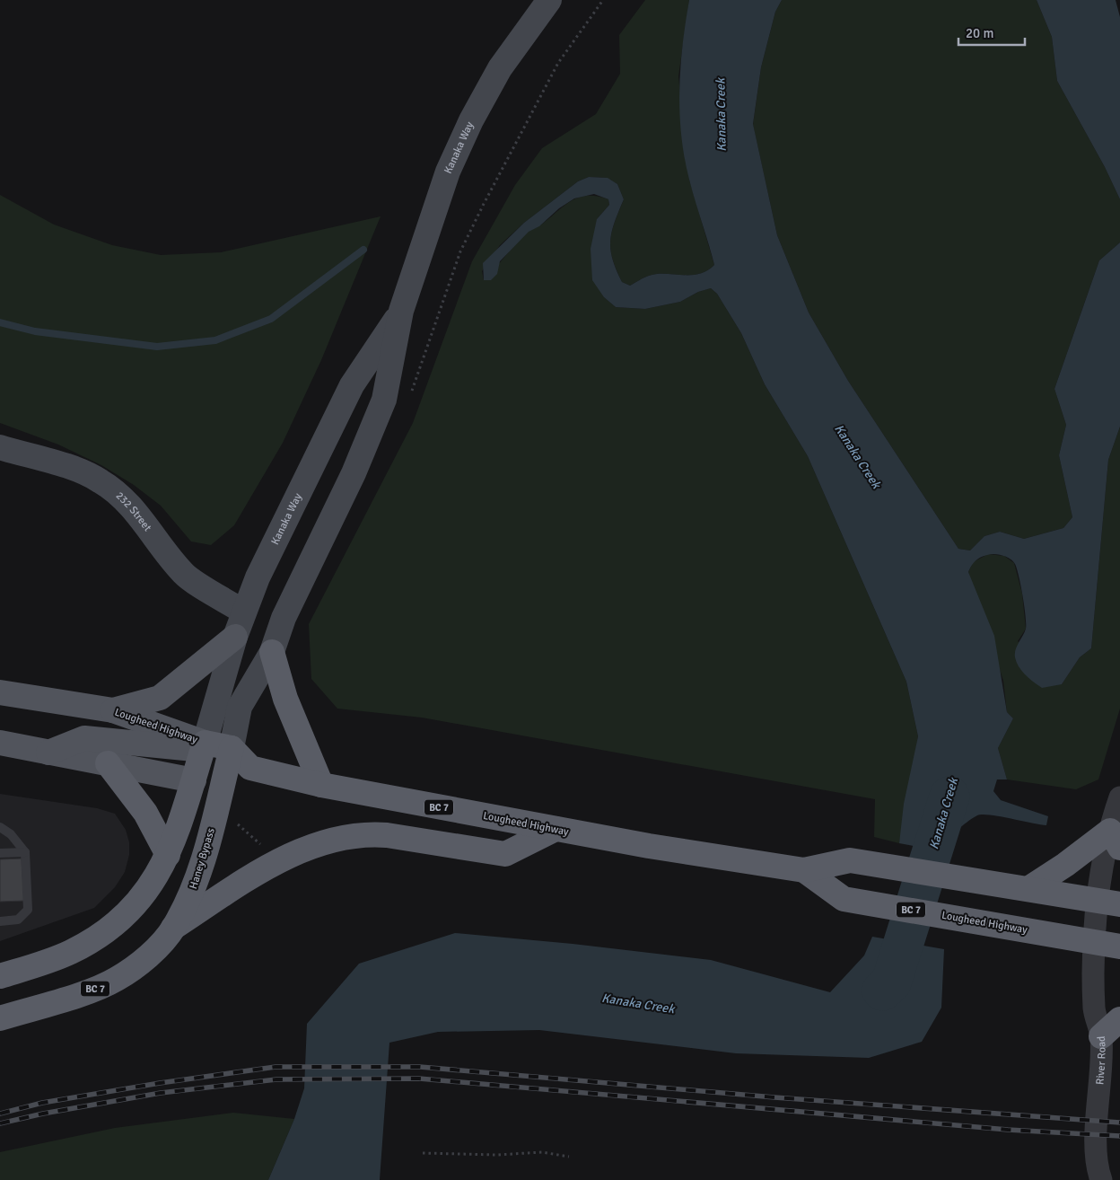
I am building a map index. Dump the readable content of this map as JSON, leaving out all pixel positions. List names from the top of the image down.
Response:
{
  "streets": {
    "highway": ["Lougheed Highway", "BC 7", "Haney Bypass"],
    "main road": ["Kanaka Way", "232 Street"],
    "street": ["River Road"]
  },
  "crossings": [
    ["Kanaka Way", "232 Street"],
    ["Kanaka Way", "Lougheed Highway"],
    ["Kanaka Way", "Haney Bypass"],
    ["Lougheed Highway", "BC 7"],
    ["Lougheed Highway", "River Road"],
    ["BC 7", "Haney Bypass"]
  ],
  "water": ["Kanaka Creek"],
  "scale_bar": "20 m"
}
